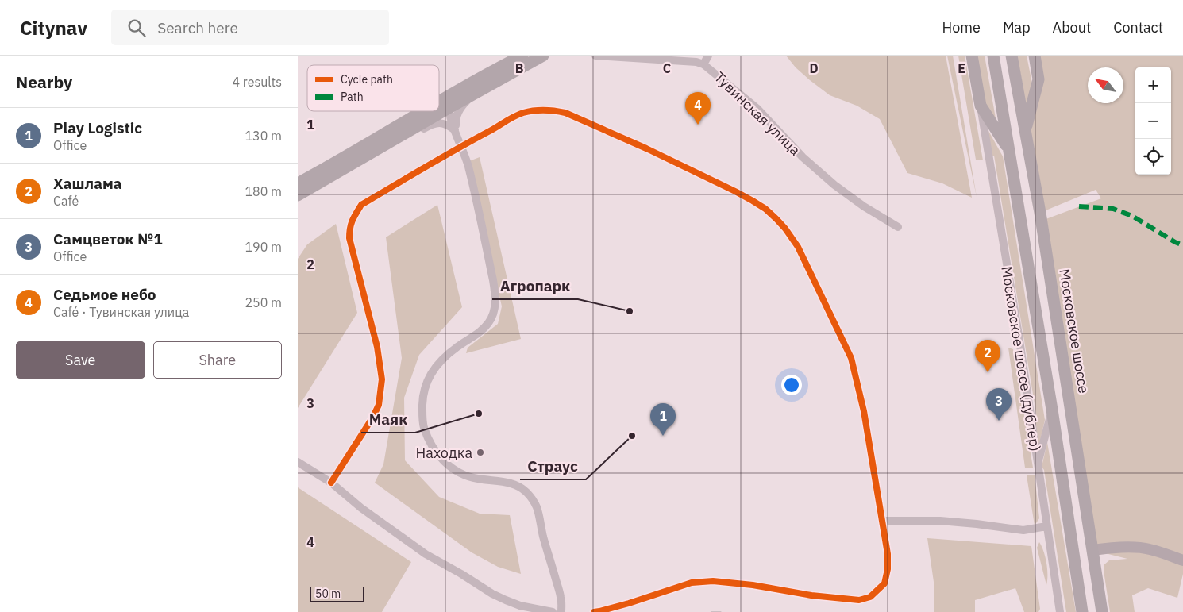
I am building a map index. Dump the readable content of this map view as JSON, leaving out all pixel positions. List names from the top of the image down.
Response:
{
  "streets": {
    "main road": ["Московское шоссе"],
    "street": ["Тувинская улица", "Московское шоссе (дублер)"]
  },
  "places": [
    "Агропарк",
    "Маяк",
    "Страус",
    "Находка"
  ],
  "legend": ["Cycle path", "Path"],
  "scale_bar": "50 m",
  "north": "top left",
  "page": {
    "header": "Citynav",
    "search": "Search here",
    "nav": [
      "Home",
      "Map",
      "About",
      "Contact"
    ],
    "heading": ["Nearby", "4 results"],
    "map_buttons": ["+", "−"],
    "pins": [
      "4",
      "2",
      "3",
      "1"
    ],
    "list": [
      {
        "mark": "1",
        "name": "Play Logistic",
        "note": "Office",
        "value": "130 m"
      },
      {
        "mark": "2",
        "name": "Хашлама",
        "note": "Café",
        "value": "180 m"
      },
      {
        "mark": "3",
        "name": "Самцветок №1",
        "note": "Office",
        "value": "190 m"
      },
      {
        "mark": "4",
        "name": "Седьмое небо",
        "note": "Café · Тувинская улица",
        "value": "250 m"
      }
    ],
    "buttons": ["Save", "Share"],
    "scale": "50 m"
  },
  "grid": {
    "columns": [
      "B",
      "C",
      "D",
      "E"
    ],
    "rows": [
      "1",
      "2",
      "3",
      "4"
    ]
  }
}
